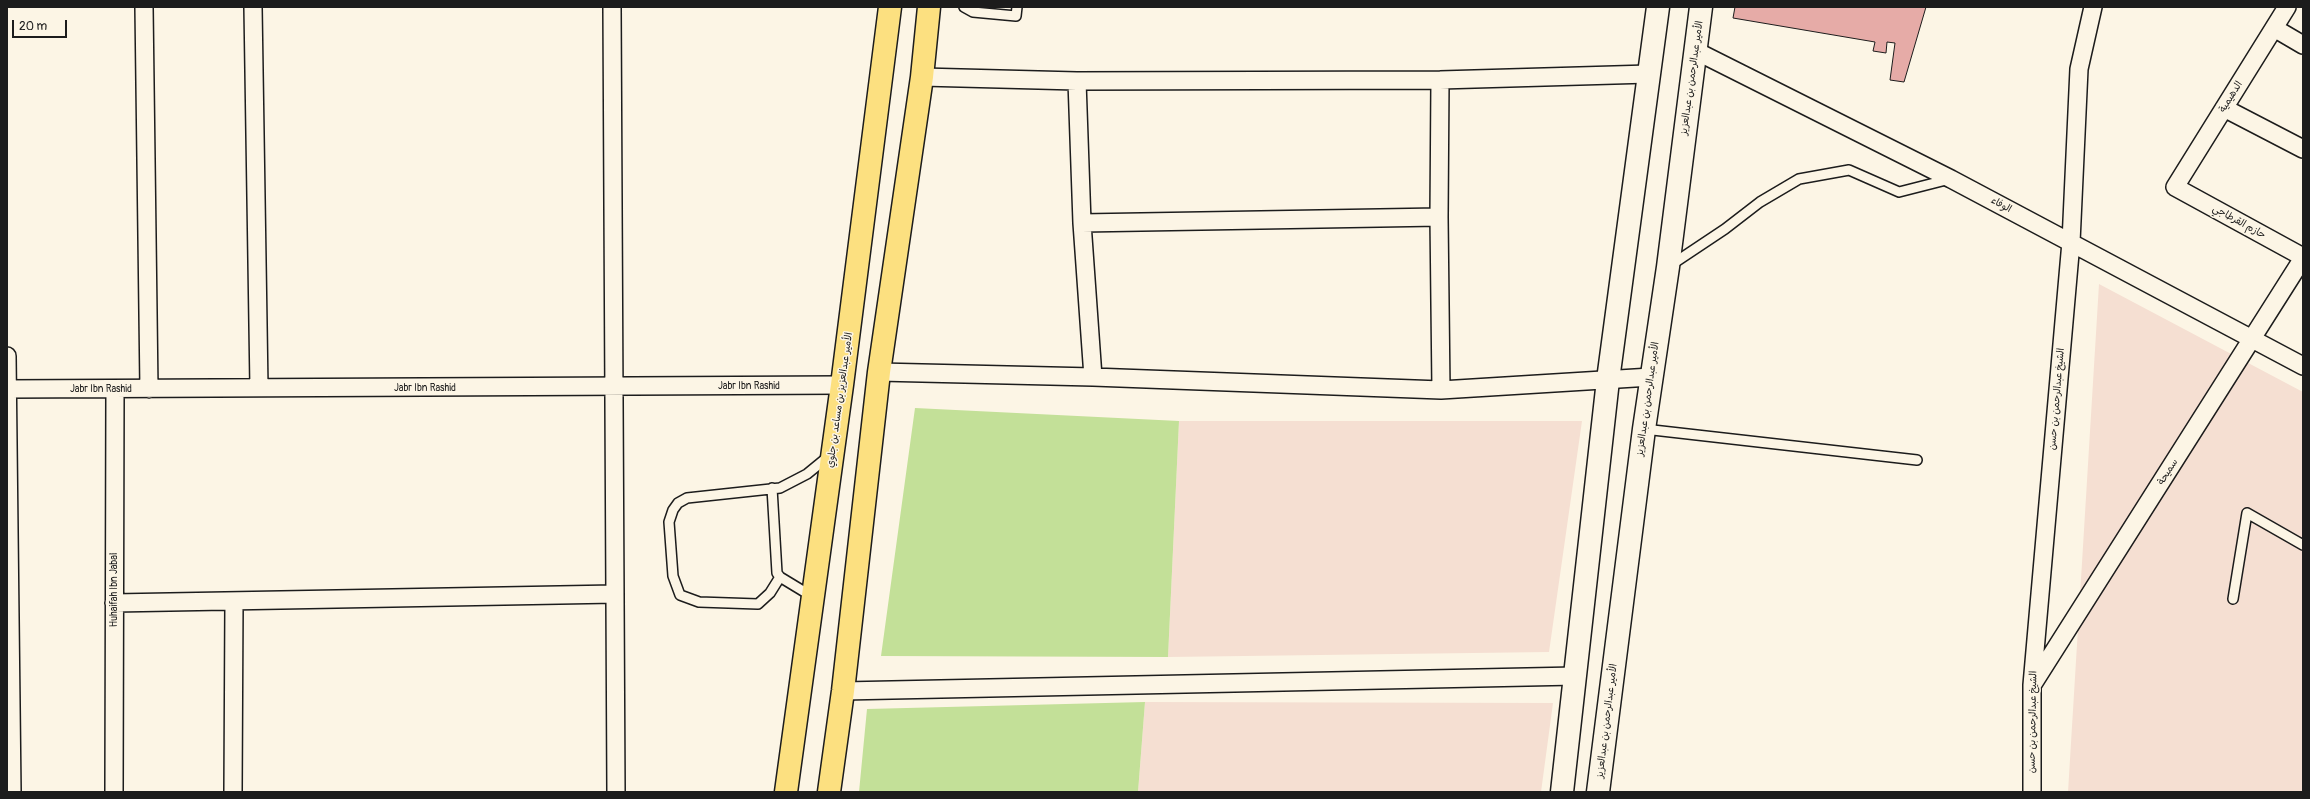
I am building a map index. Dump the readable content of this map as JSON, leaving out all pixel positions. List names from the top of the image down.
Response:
{
  "streets": {
    "main road": ["الأمير عبدالعزيز بن مساعد بن جلوي"],
    "street": [
      "الأمير عبدالرحمن بن عبدالعزيز",
      "الدهيمية",
      "الوفاء",
      "حازم القرطاجي",
      "Jabr Ibn Rashid",
      "الشيخ عبدالرحمن بن حسن",
      "سميحة",
      "Huhaifah Ibn Jabal"
    ]
  },
  "crossings": [
    ["الأمير عبدالرحمن بن عبدالعزيز", "الوفاء"],
    ["الدهيمية", "حازم القرطاجي"],
    ["الوفاء", "الشيخ عبدالرحمن بن حسن"],
    ["الوفاء", "سميحة"],
    ["حازم القرطاجي", "سميحة"],
    ["Jabr Ibn Rashid", "الأمير عبدالعزيز بن مساعد بن جلوي"],
    ["Jabr Ibn Rashid", "Huhaifah Ibn Jabal"],
    ["الشيخ عبدالرحمن بن حسن", "سميحة"]
  ],
  "scale_bar": "20 m"
}
